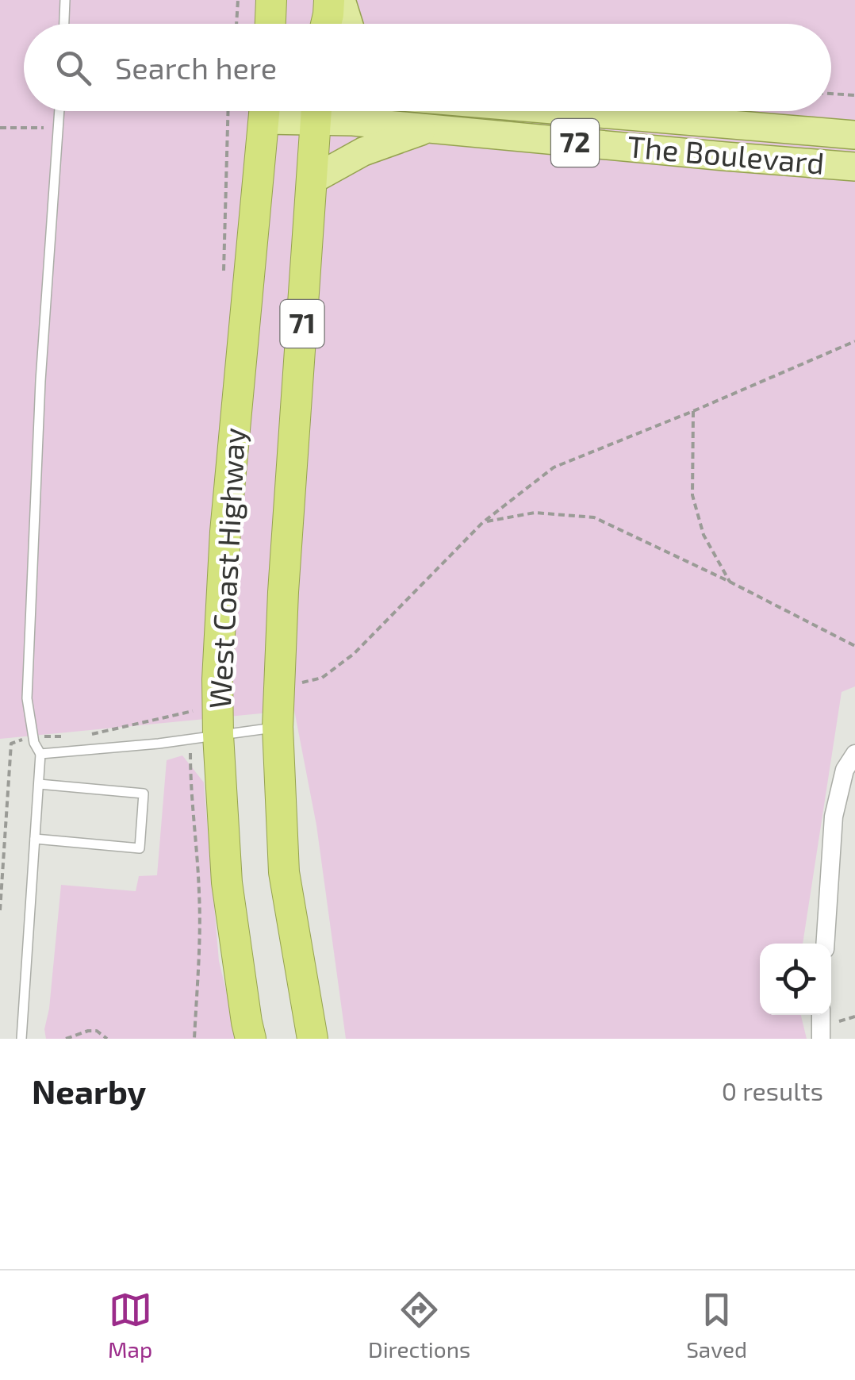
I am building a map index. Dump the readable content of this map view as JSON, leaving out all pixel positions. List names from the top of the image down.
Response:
{
  "streets": {
    "highway": ["71", "West Coast Highway"],
    "main road": ["72", "The Boulevard"]
  },
  "crossings": [
    ["72", "The Boulevard"],
    ["72", "West Coast Highway"]
  ],
  "page": {
    "search": "Search here",
    "heading": ["Nearby", "0 results"],
    "nav": ["Map", "Directions", "Saved"]
  }
}
